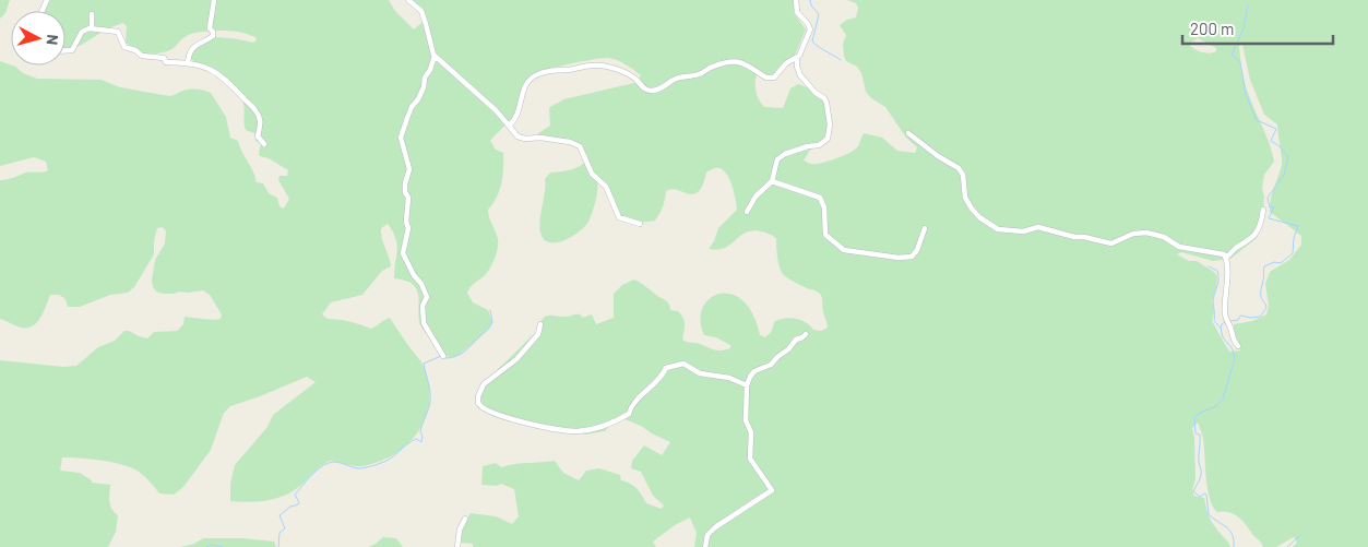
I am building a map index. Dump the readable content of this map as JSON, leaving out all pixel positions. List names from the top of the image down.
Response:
{
  "scale_bar": "200 m",
  "north": "right"
}
